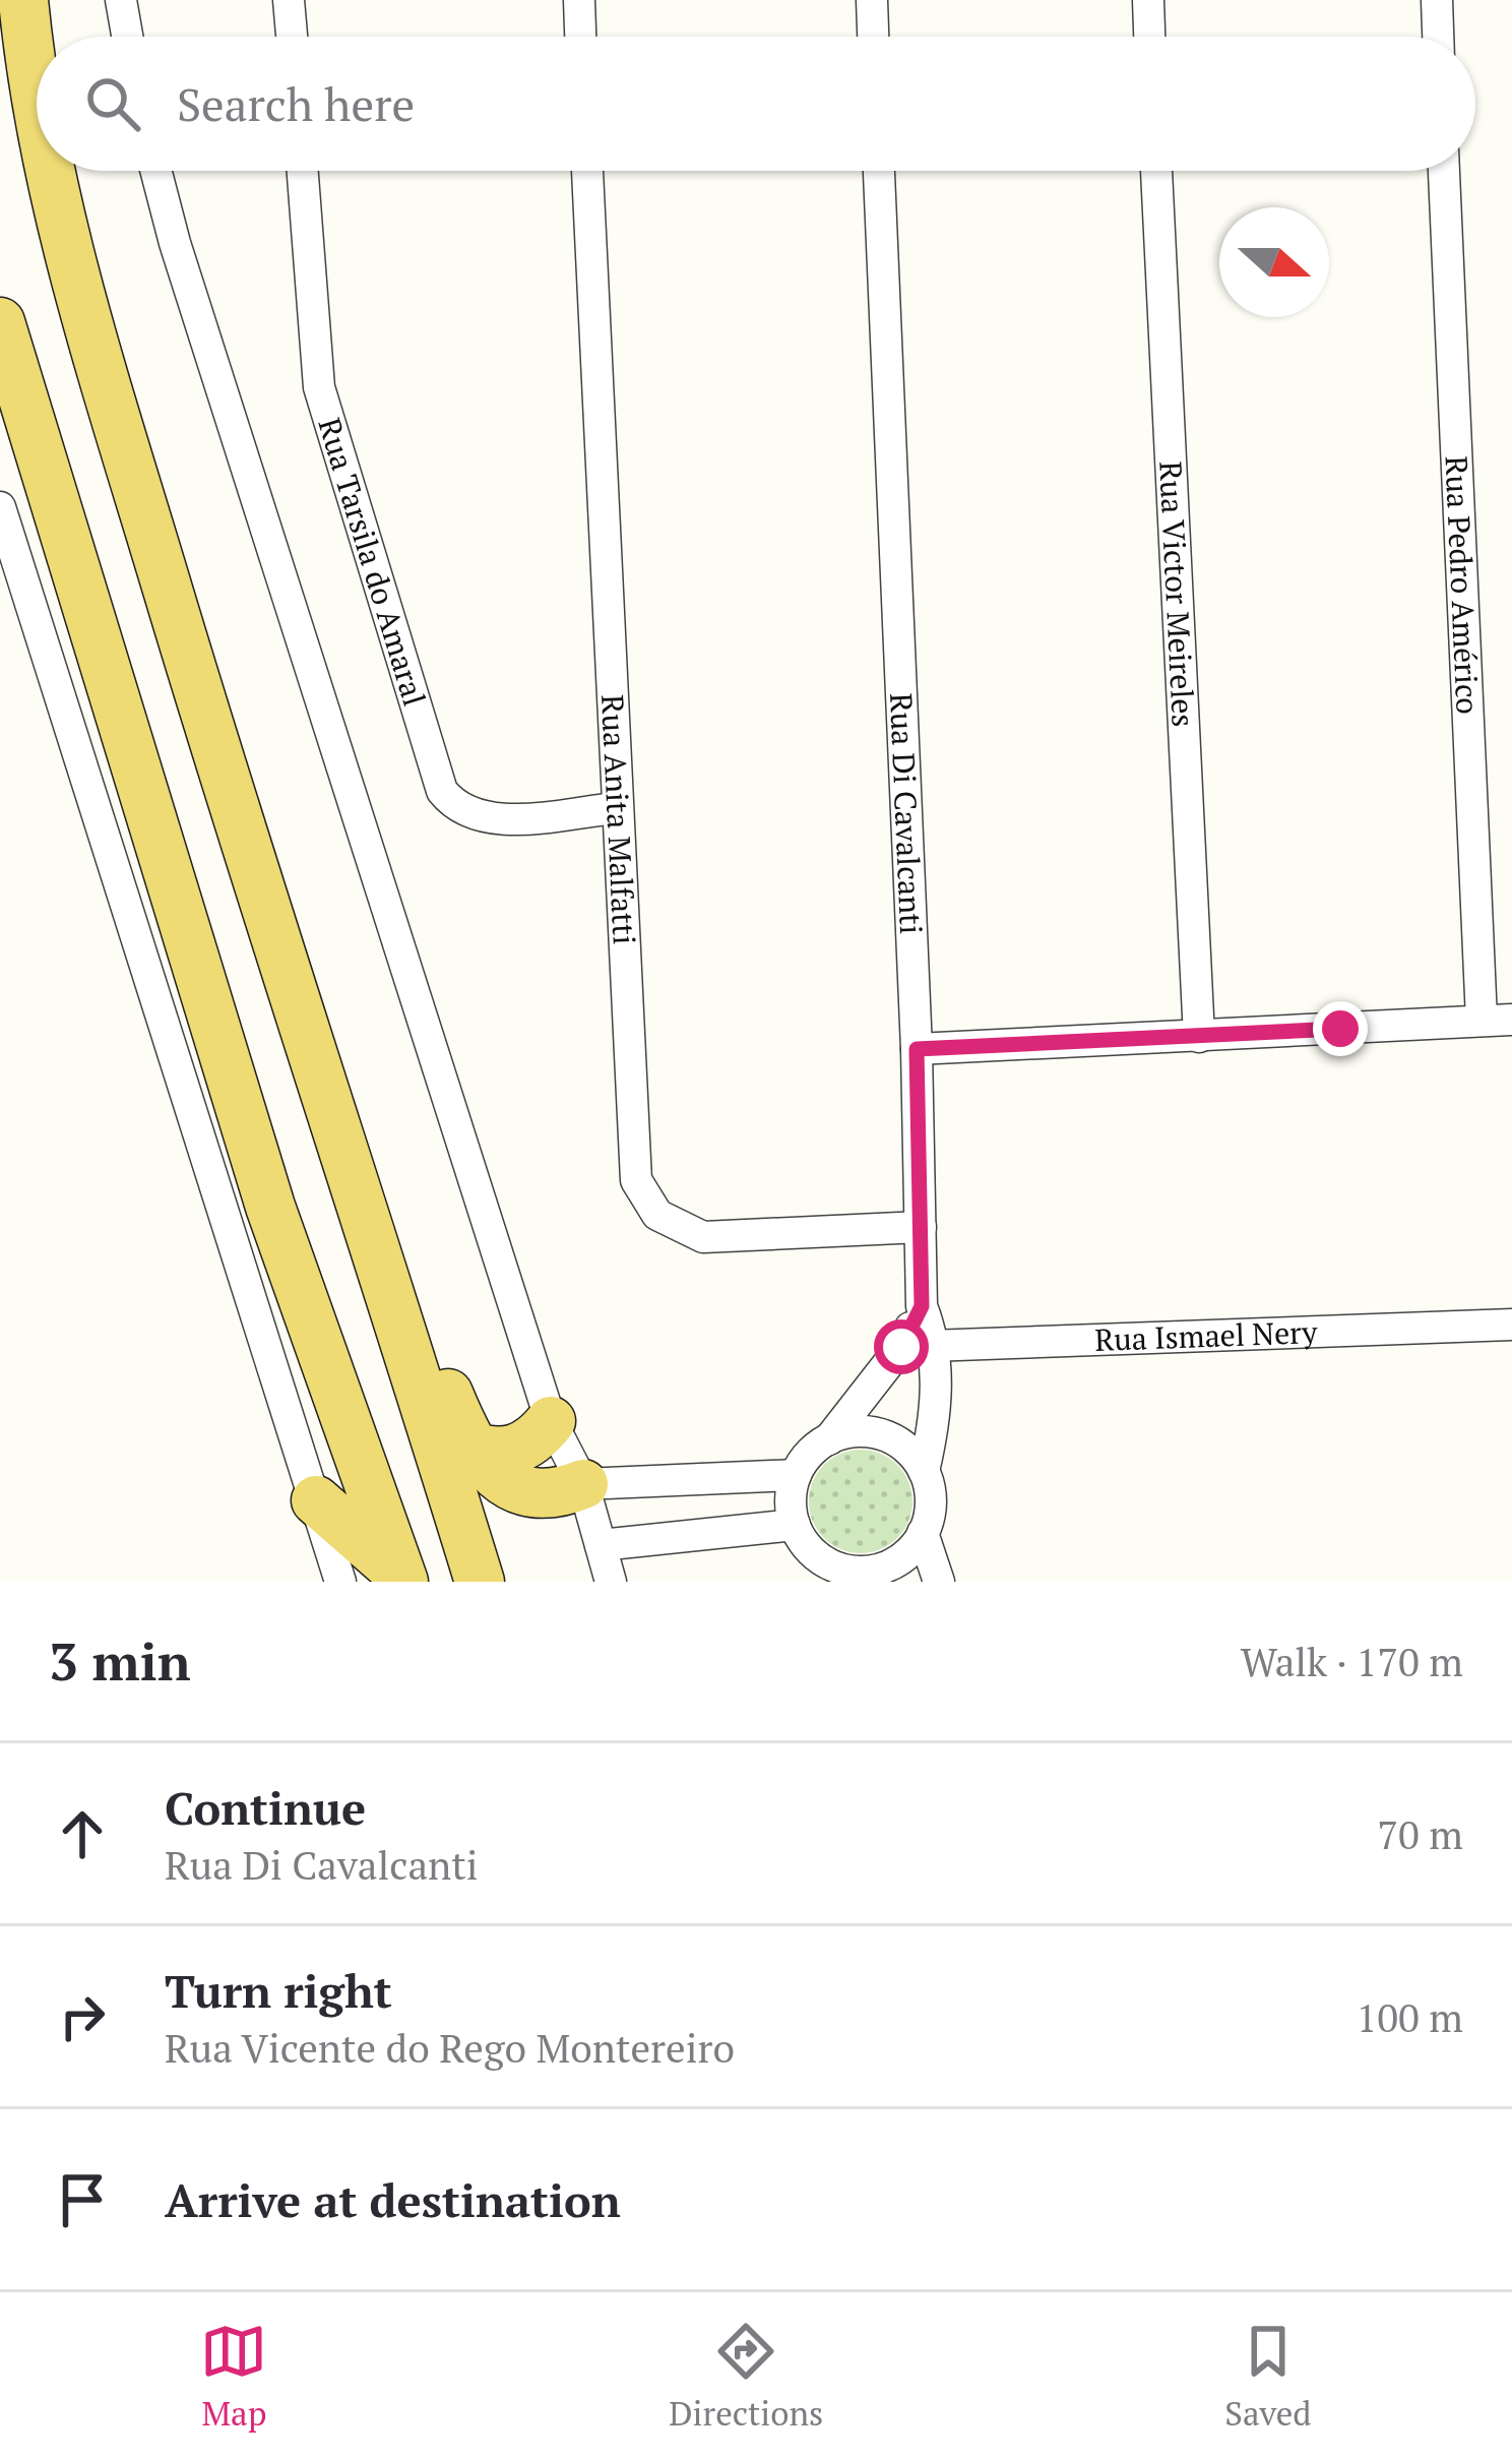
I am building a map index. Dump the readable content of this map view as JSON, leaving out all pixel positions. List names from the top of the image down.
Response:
{
  "streets": {
    "street": [
      "Rua Tarsila do Amaral",
      "Rua Pedro Américo",
      "Rua Victor Meireles",
      "Rua Di Cavalcanti",
      "Rua Anita Malfatti",
      "Rua Ismael Nery"
    ]
  },
  "crossings": [
    ["Rua Tarsila do Amaral", "Rua Anita Malfatti"],
    ["Rua Di Cavalcanti", "Rua Anita Malfatti"],
    ["Rua Di Cavalcanti", "Rua Ismael Nery"]
  ],
  "north": "right",
  "page": {
    "search": "Search here",
    "heading": ["3 min", "Walk · 170 m"],
    "list": [
      ["Continue", "Rua Di Cavalcanti", "70 m"],
      ["Turn right", "Rua Vicente do Rego Montereiro", "100 m"],
      "Arrive at destination"
    ],
    "nav": ["Map", "Directions", "Saved"]
  }
}
